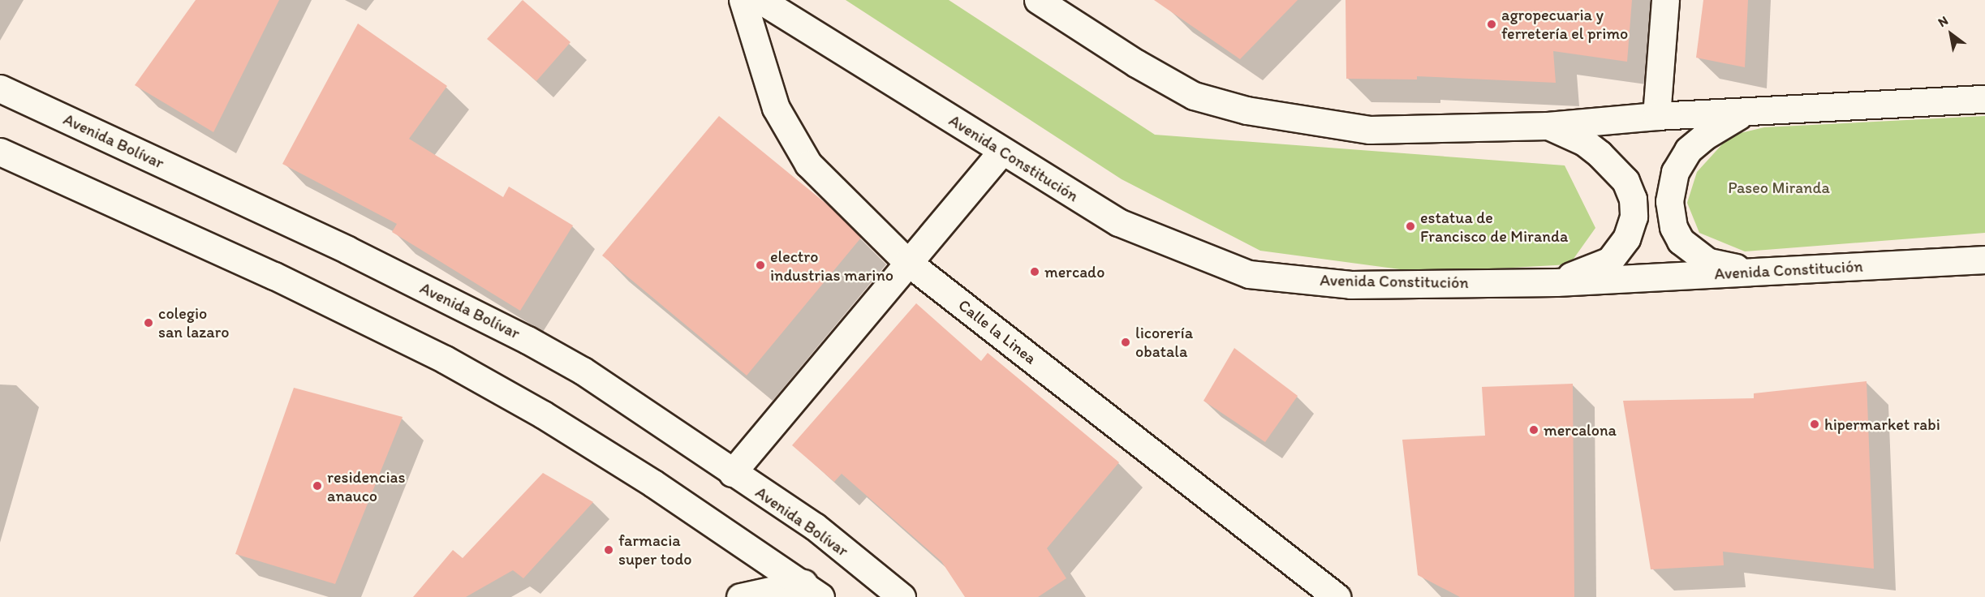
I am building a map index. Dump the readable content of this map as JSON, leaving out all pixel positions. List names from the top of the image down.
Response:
{
  "streets": {
    "street": ["Avenida Bolívar", "Avenida Constitución", "Calle la Linea"]
  },
  "parks": ["Paseo Miranda"],
  "places": [
    "agropecuaria y ferretería el primo",
    "estatua de Francisco de Miranda",
    "electro industrias marino",
    "mercado",
    "colegio san lazaro",
    "licorería obatala",
    "hipermarket rabi",
    "mercalona",
    "residencias anauco",
    "farmacia super todo"
  ],
  "north": "top left"
}
